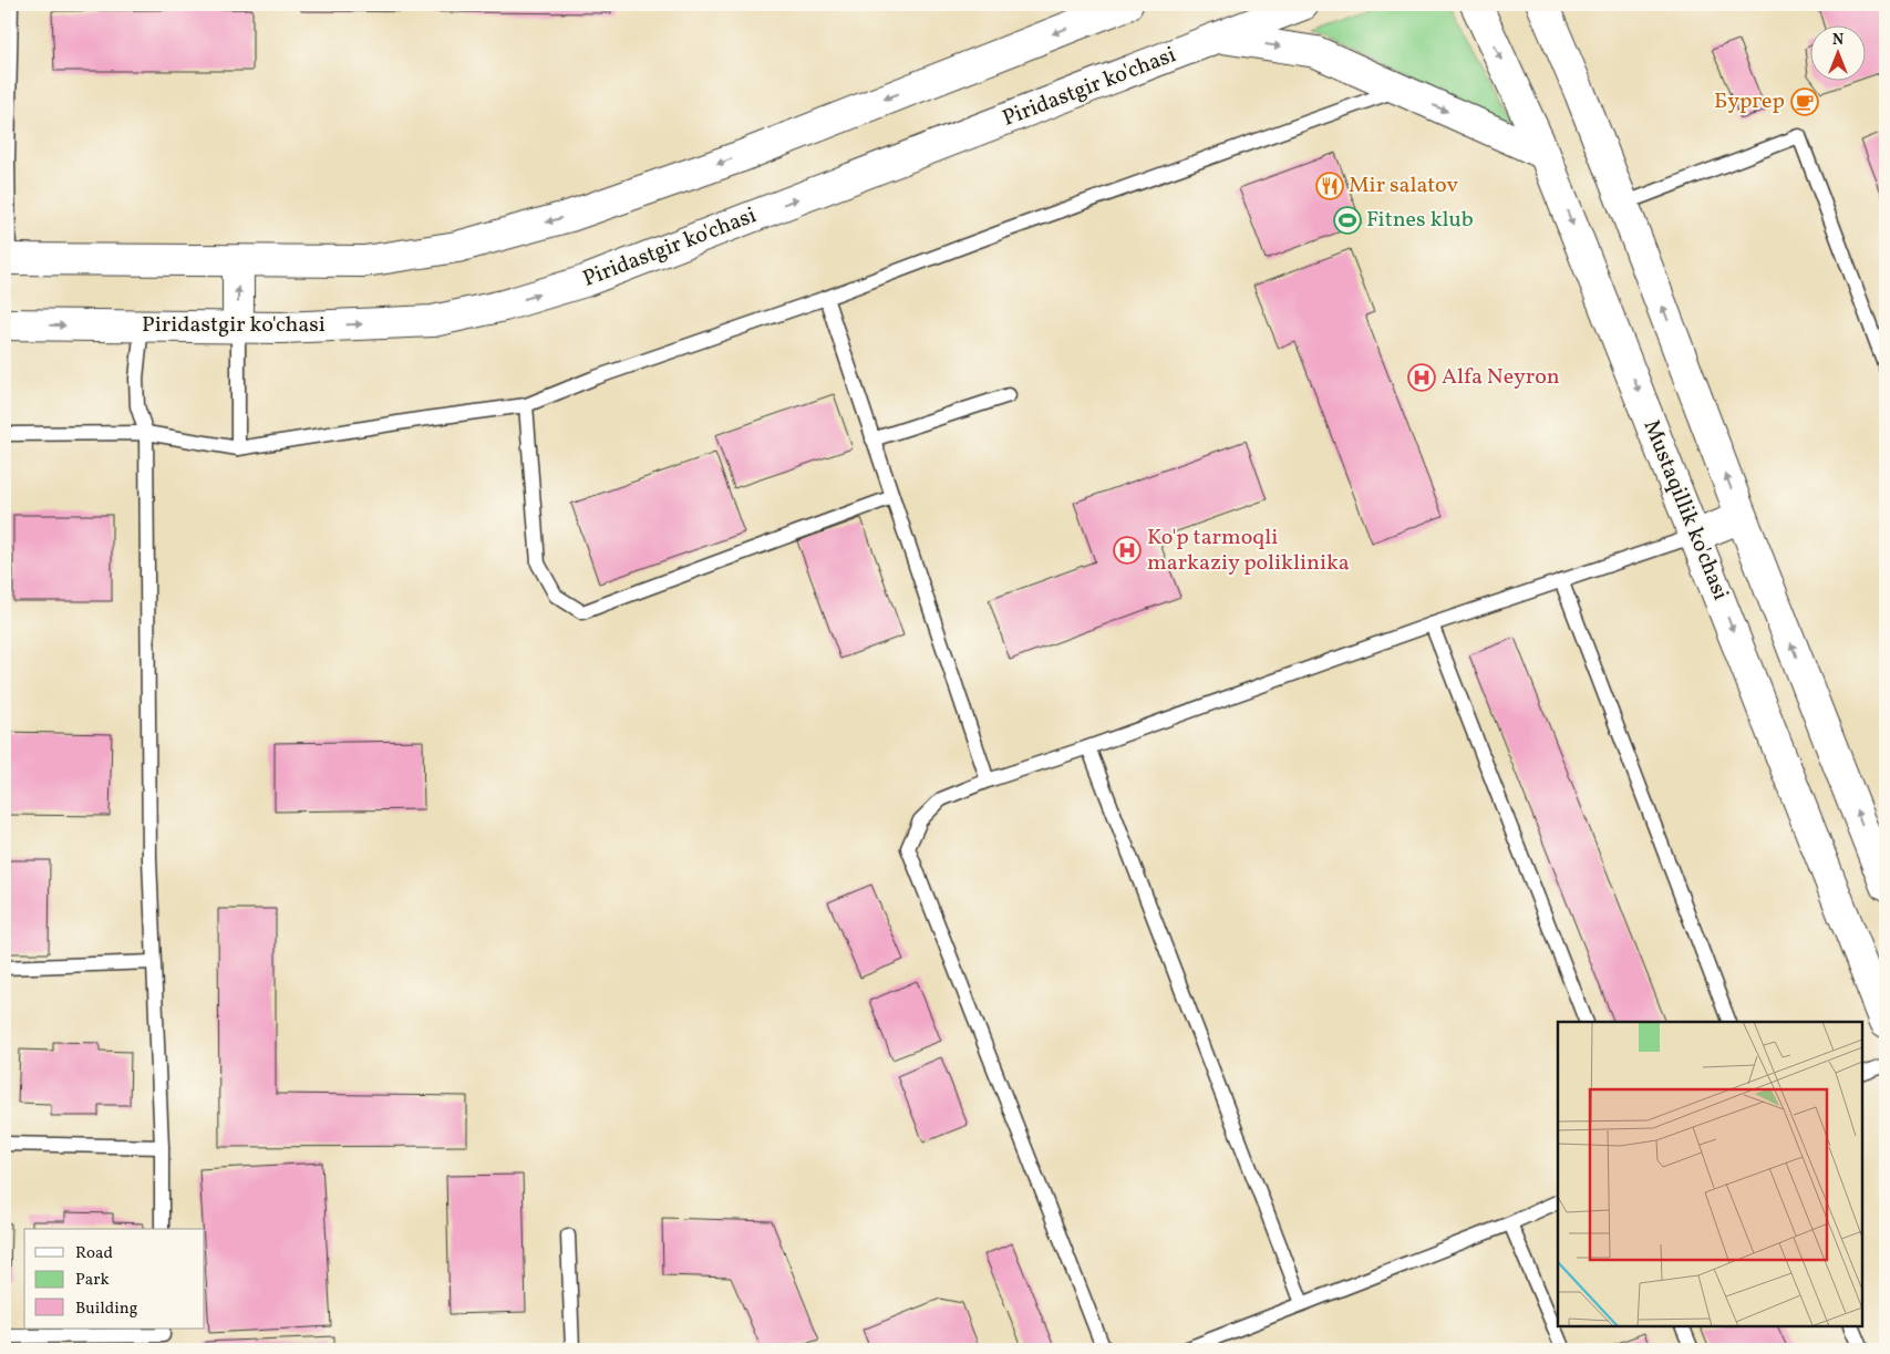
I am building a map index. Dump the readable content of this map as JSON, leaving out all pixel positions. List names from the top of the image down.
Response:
{
  "streets": {
    "main road": ["Piridastgir ko'chasi", "Mustaqillik ko'chasi"]
  },
  "places": {
    "cafe": ["Бургер"],
    "restaurant": ["Mir salatov"],
    "sports": ["Fitnes klub"],
    "hospital": ["Alfa Neyron", "Ko'p tarmoqli markaziy poliklinika"]
  },
  "legend": ["Road", "Park", "Building"],
  "north": "top"
}
